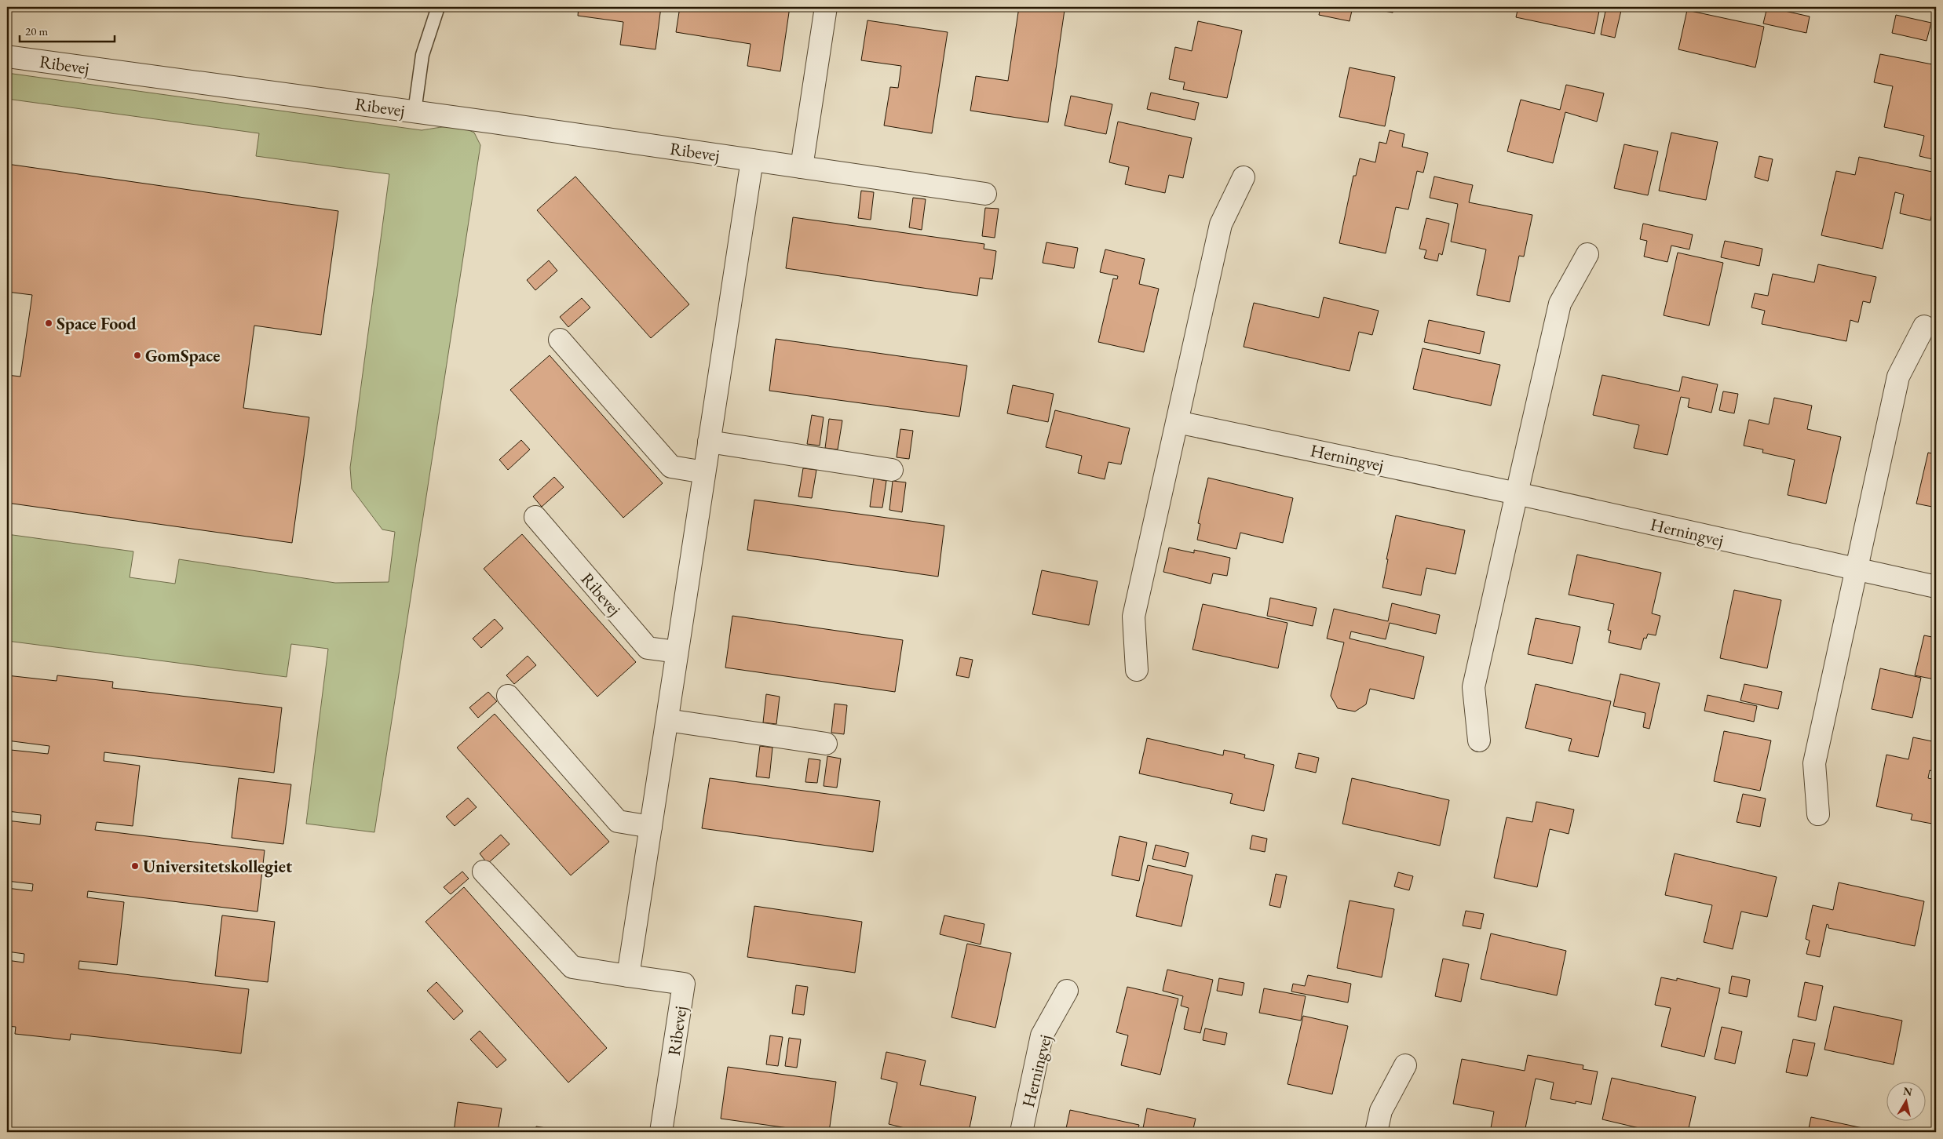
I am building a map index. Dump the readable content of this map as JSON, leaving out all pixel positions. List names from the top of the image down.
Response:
{
  "streets": {
    "street": ["Ribevej", "Herningvej"]
  },
  "places": ["Space Food", "GomSpace", "Universitetskollegiet"],
  "scale_bar": "20 m",
  "north": "top"
}
